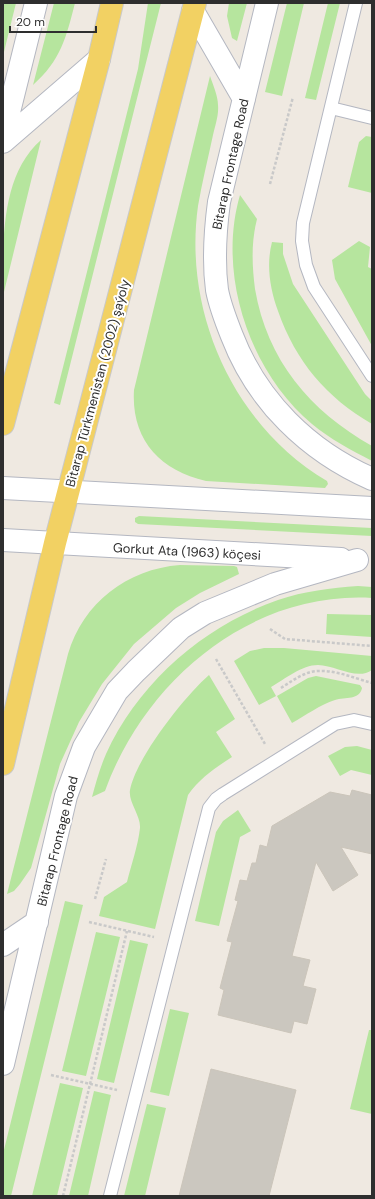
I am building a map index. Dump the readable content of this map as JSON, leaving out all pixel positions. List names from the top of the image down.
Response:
{
  "streets": {
    "main road": ["Bitarap Türkmenistan (2002) şaýoly"],
    "street": ["Bitarap Frontage Road", "Gorkut Ata (1963) köçesi"]
  },
  "crossings": [
    ["Bitarap Frontage Road", "Gorkut Ata (1963) köçesi"],
    ["Bitarap Türkmenistan (2002) şaýoly", "Gorkut Ata (1963) köçesi"]
  ],
  "scale_bar": "20 m"
}
